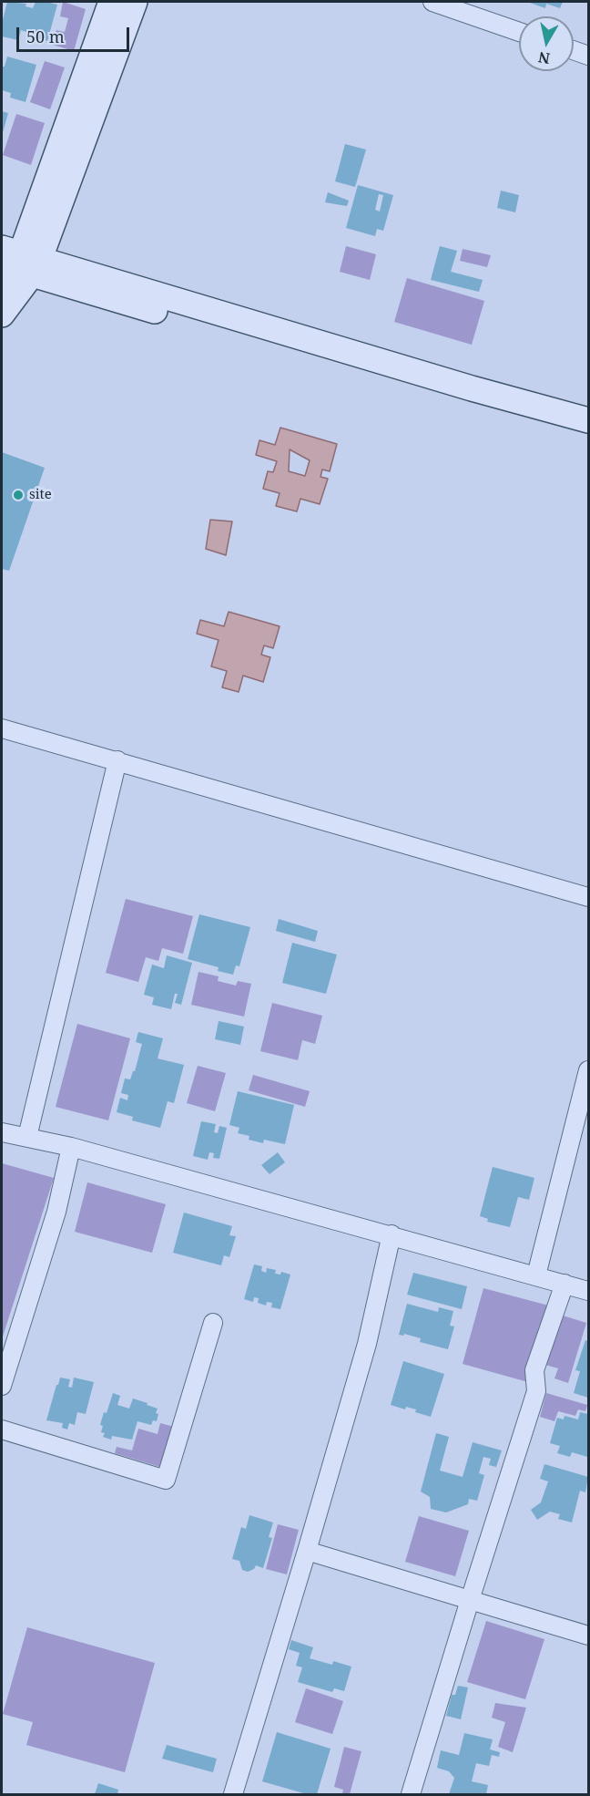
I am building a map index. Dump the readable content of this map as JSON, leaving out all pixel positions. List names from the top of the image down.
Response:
{
  "places": ["site"],
  "scale_bar": "50 m",
  "north": "bottom"
}
